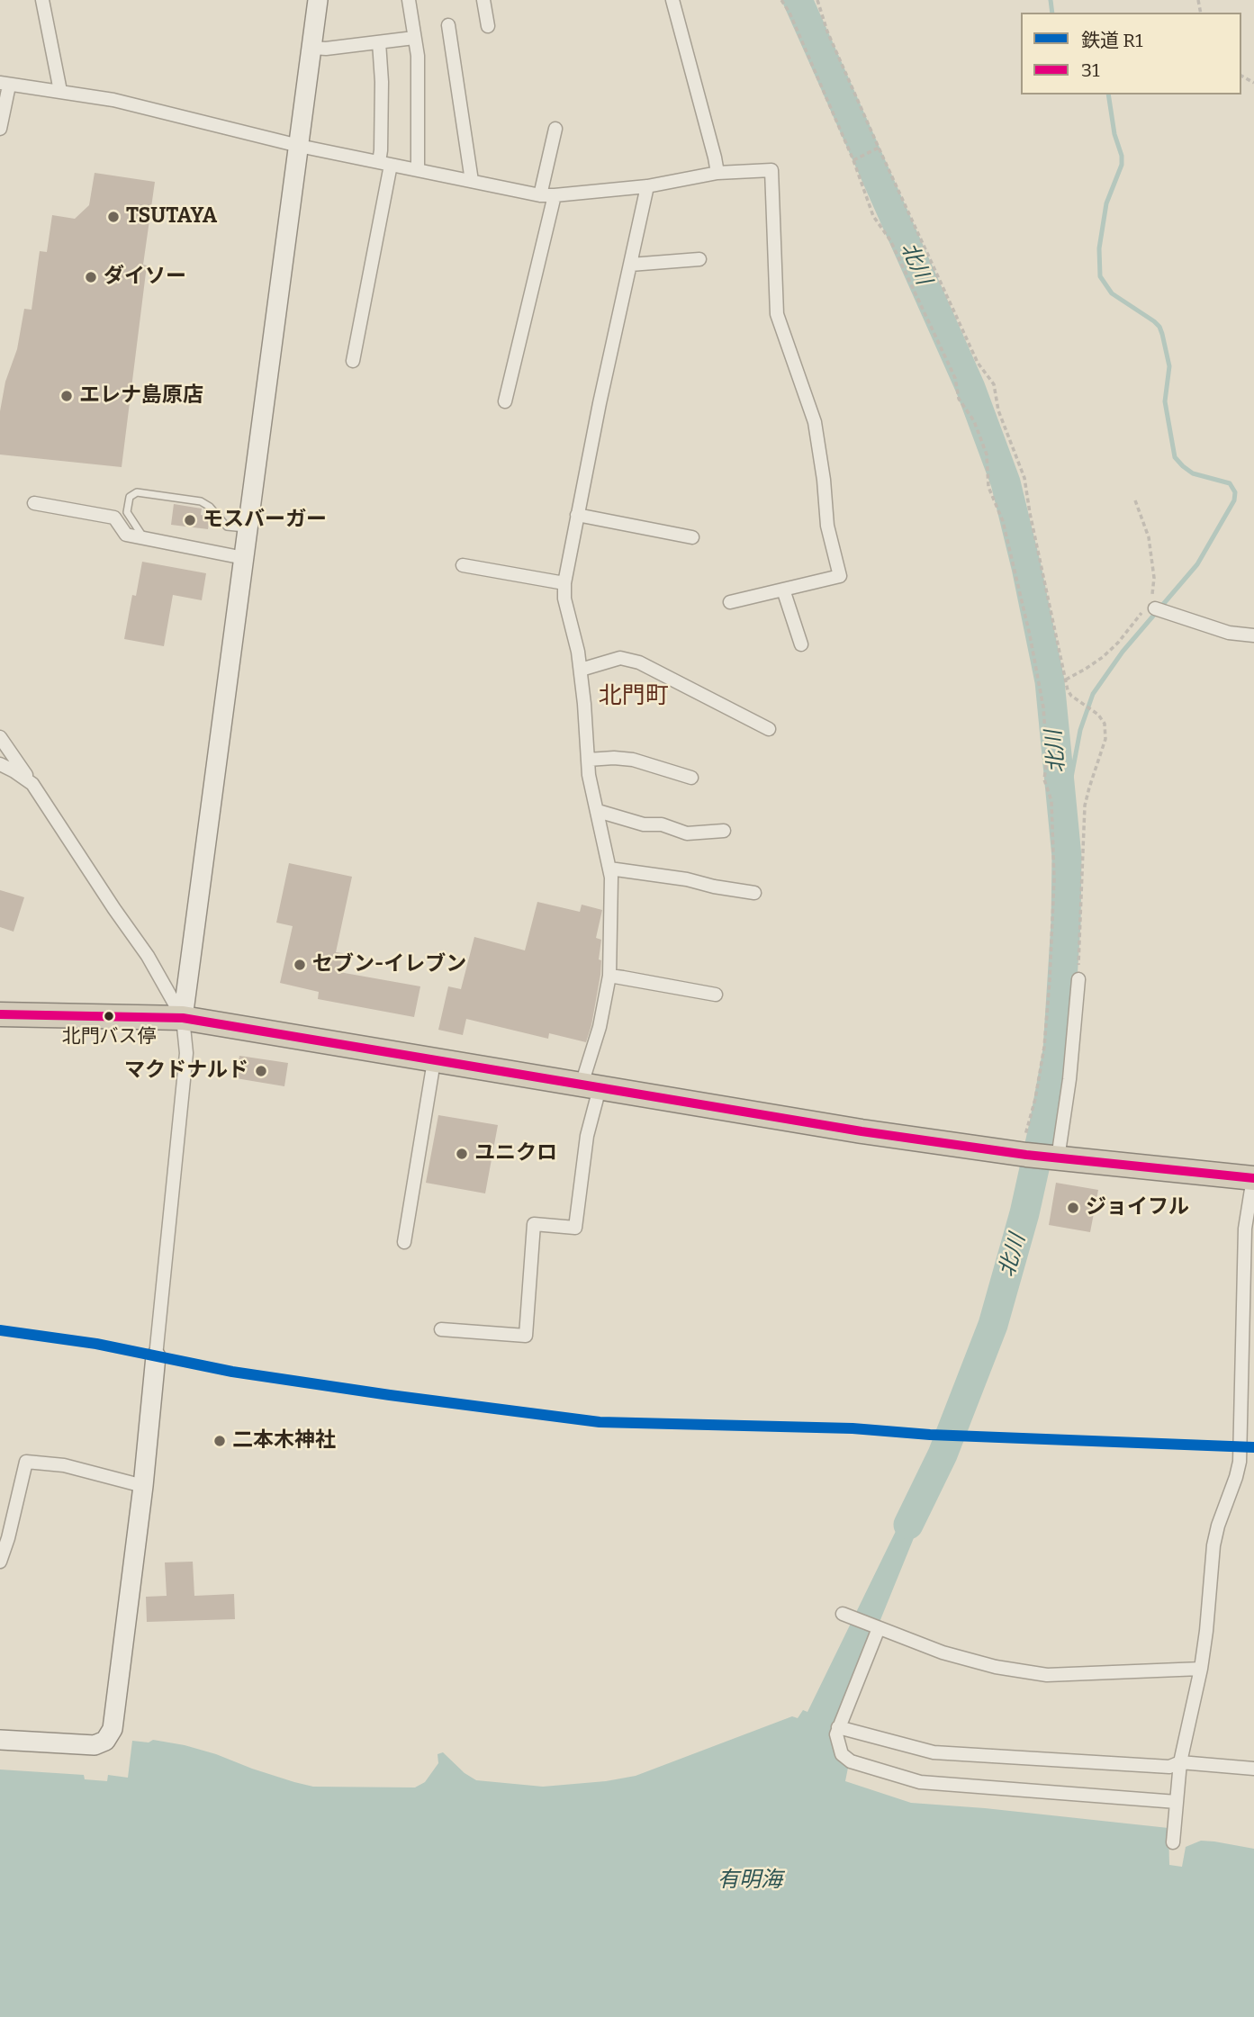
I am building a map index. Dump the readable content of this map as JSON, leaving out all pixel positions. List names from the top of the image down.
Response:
{
  "districts": ["北門町"],
  "water": ["北川", "有明海"],
  "places": [
    "TSUTAYA",
    "ダイソー",
    "エレナ島原店",
    "モスバーガー",
    "セブン-イレブン",
    "北門バス停",
    "マクドナルド",
    "ユニクロ",
    "ジョイフル",
    "二本木神社"
  ],
  "lines": ["transit line 31", "rail line R1"],
  "legend": ["鉄道 R1", "31"]
}
